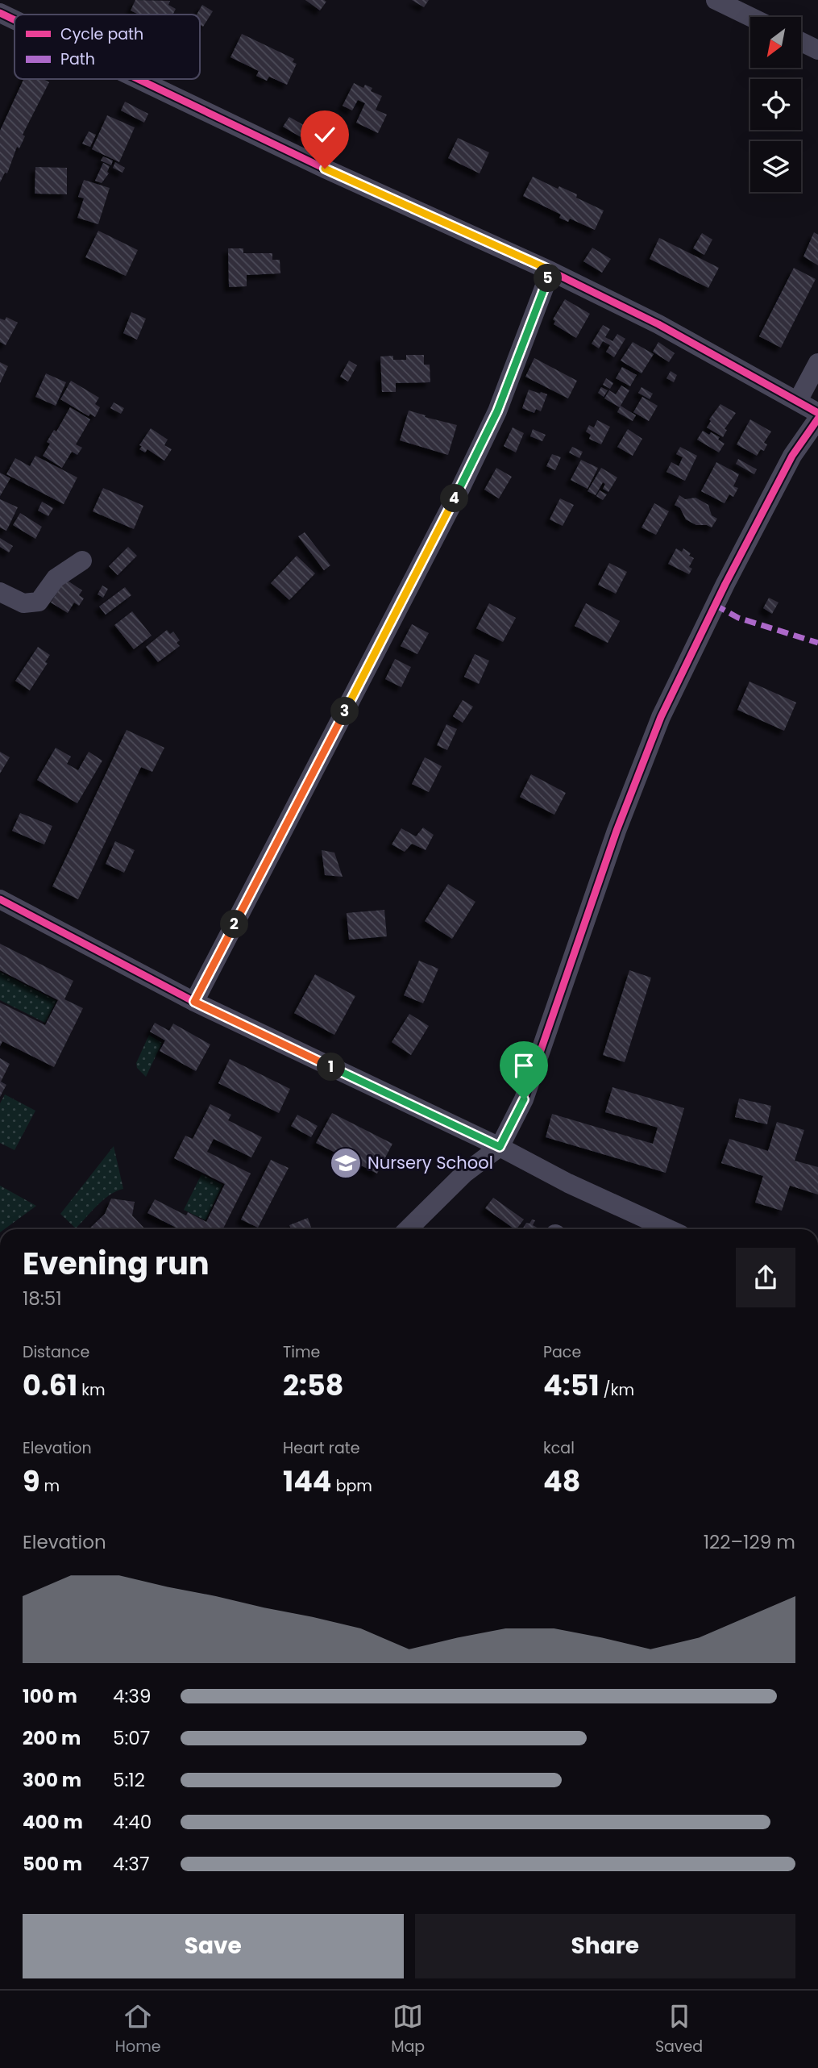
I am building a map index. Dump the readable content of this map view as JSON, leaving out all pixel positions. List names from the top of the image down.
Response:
{
  "places": {
    "school or university": ["Nursery School"]
  },
  "legend": ["Cycle path", "Path"],
  "north": "bottom left",
  "page": {
    "pins": [
      "5",
      "4",
      "3",
      "2",
      "1"
    ],
    "heading": ["Evening run", "18:51"],
    "stats": [
      ["Distance", "0.61 km"],
      ["Time", "2:58"],
      ["Pace", "4:51 /km"],
      ["Elevation", "9 m"],
      ["Heart rate", "144 bpm"],
      ["kcal", "48"]
    ],
    "chart": ["Elevation", "122–129 m"],
    "list": [
      {
        "name": "100 m",
        "note": "4:39"
      },
      {
        "name": "200 m",
        "note": "5:07"
      },
      {
        "name": "300 m",
        "note": "5:12"
      },
      {
        "name": "400 m",
        "note": "4:40"
      },
      {
        "name": "500 m",
        "note": "4:37"
      }
    ],
    "buttons": ["Save", "Share"],
    "tabs": ["Home", "Map", "Saved"]
  }
}
